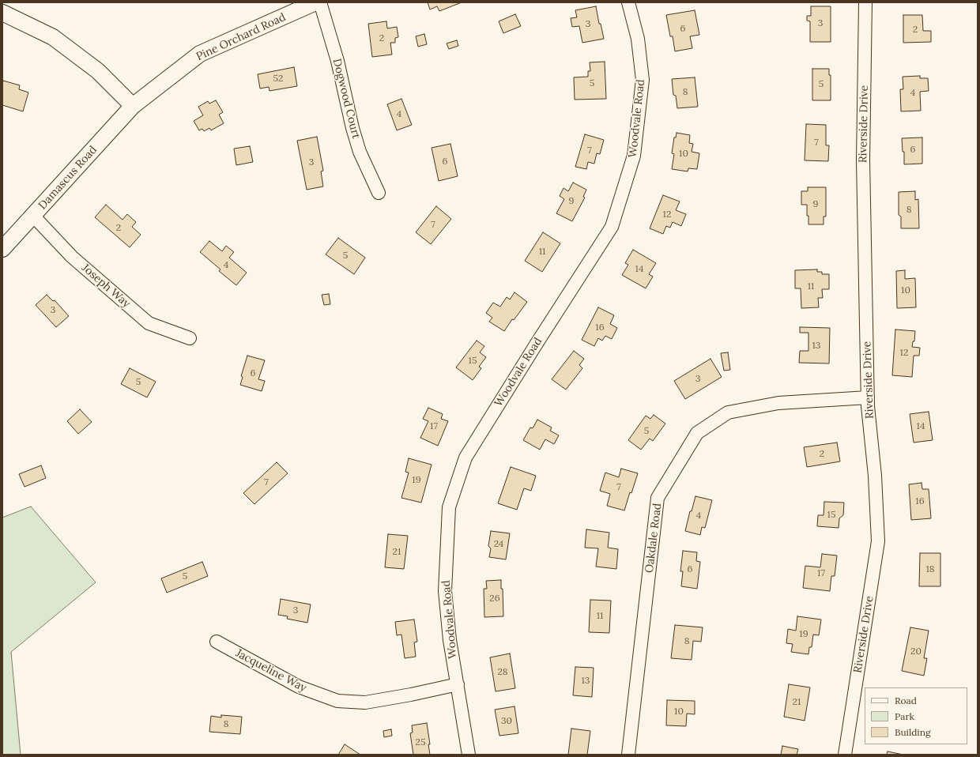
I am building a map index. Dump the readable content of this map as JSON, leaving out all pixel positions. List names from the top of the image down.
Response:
{
  "streets": {
    "street": [
      "Pine Orchard Road",
      "Dogwood Court",
      "Woodvale Road",
      "Riverside Drive",
      "Damascus Road",
      "Joseph Way",
      "Oakdale Road",
      "Jacqueline Way"
    ]
  },
  "crossings": [
    ["Pine Orchard Road", "Damascus Road"],
    ["Woodvale Road", "Jacqueline Way"],
    ["Riverside Drive", "Oakdale Road"],
    ["Damascus Road", "Joseph Way"]
  ],
  "house_numbers": [
    "3",
    "3",
    "6",
    "2",
    "2",
    "52",
    "5",
    "5",
    "8",
    "4",
    "4",
    "7",
    "6",
    "7",
    "10",
    "6",
    "3",
    "9",
    "9",
    "8",
    "12",
    "7",
    "2",
    "11",
    "5",
    "4",
    "14",
    "11",
    "10",
    "3",
    "16",
    "13",
    "12",
    "15",
    "6",
    "3",
    "5",
    "17",
    "14",
    "5",
    "2",
    "19",
    "7",
    "7",
    "16",
    "15",
    "4",
    "24",
    "21",
    "6",
    "18",
    "17",
    "5",
    "26",
    "3",
    "11",
    "19",
    "8",
    "20",
    "28",
    "13",
    "21",
    "10",
    "30",
    "8",
    "25"
  ],
  "legend": ["Road", "Park", "Building"]
}
